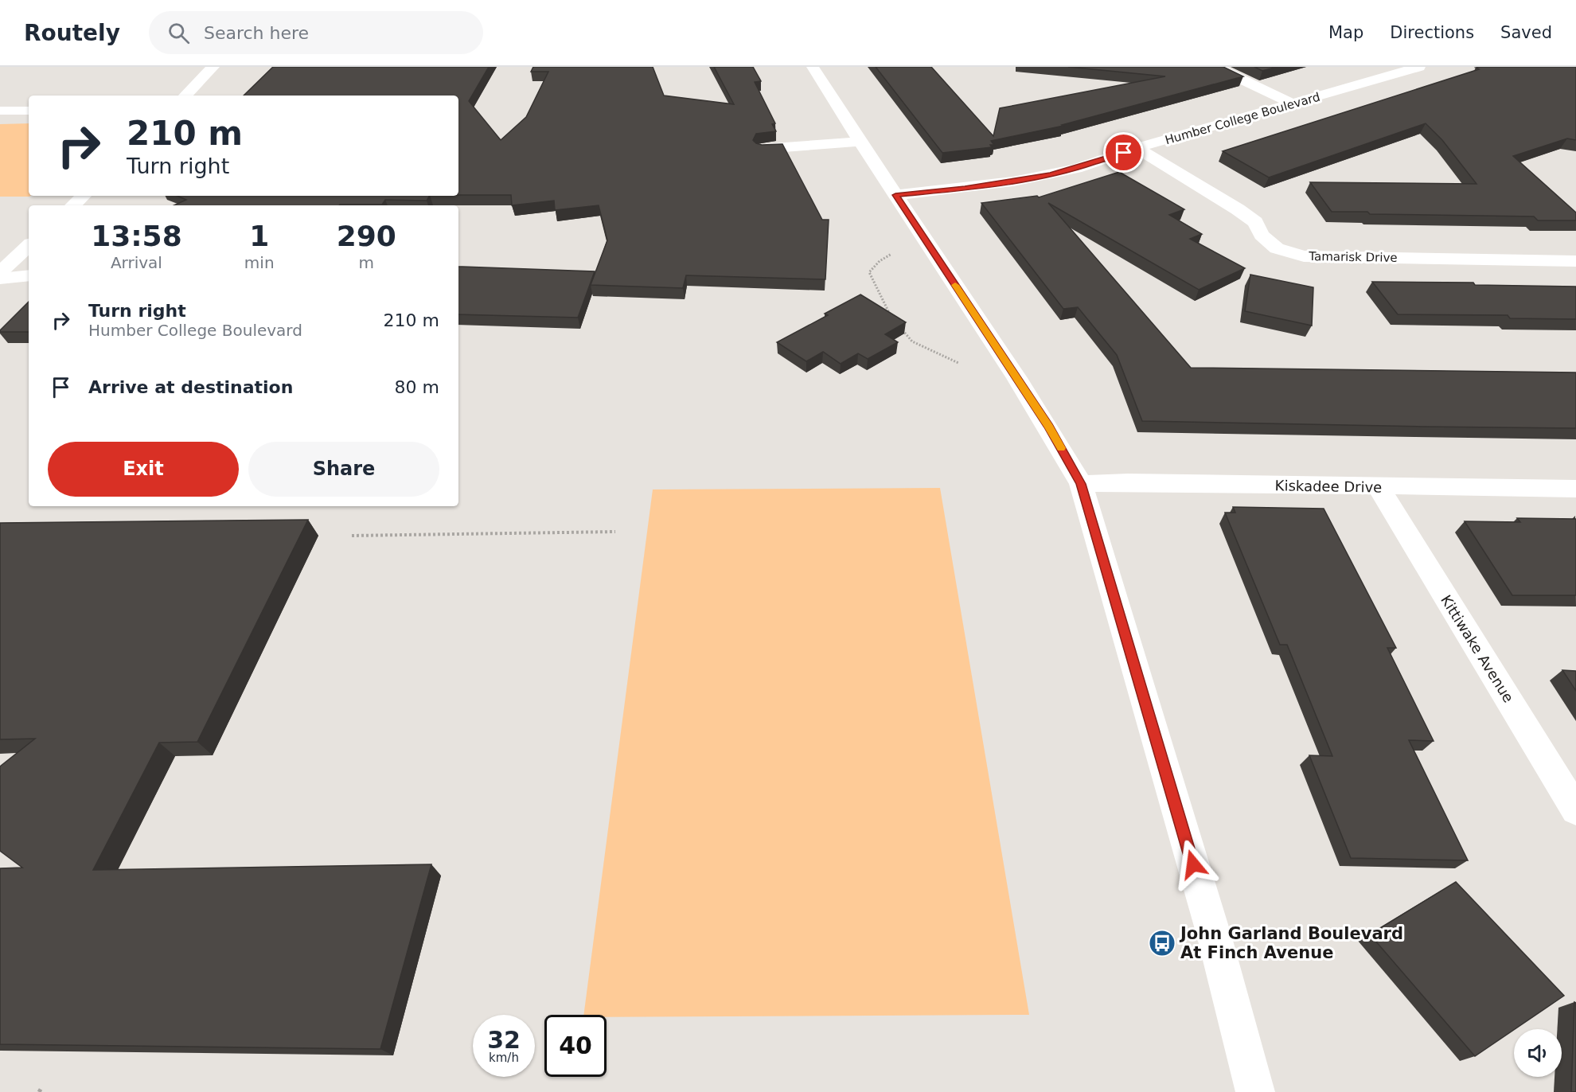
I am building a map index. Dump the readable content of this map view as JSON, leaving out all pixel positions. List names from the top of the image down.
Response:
{
  "streets": {
    "street": [
      "Humber College Boulevard",
      "Tamarisk Drive",
      "Kiskadee Drive",
      "Kittiwake Avenue"
    ]
  },
  "crossings": [
    ["Humber College Boulevard", "Tamarisk Drive"],
    ["Kiskadee Drive", "Kittiwake Avenue"]
  ],
  "places": {
    "bus stop": ["John Garland Boulevard At Finch Avenue"]
  },
  "page": {
    "header": "Routely",
    "search": "Search here",
    "nav": ["Map", "Directions", "Saved"],
    "turn": ["210 m", "Turn right"],
    "eta": [
      "13:58",
      "Arrival",
      "1",
      "min",
      "290",
      "m"
    ],
    "list": [
      {
        "name": "Turn right",
        "note": "Humber College Boulevard",
        "value": "210 m"
      },
      {
        "name": "Arrive at destination",
        "value": "80 m"
      }
    ],
    "buttons": ["Exit", "Share"],
    "speed": "32 km/h",
    "limit": "40"
  }
}
